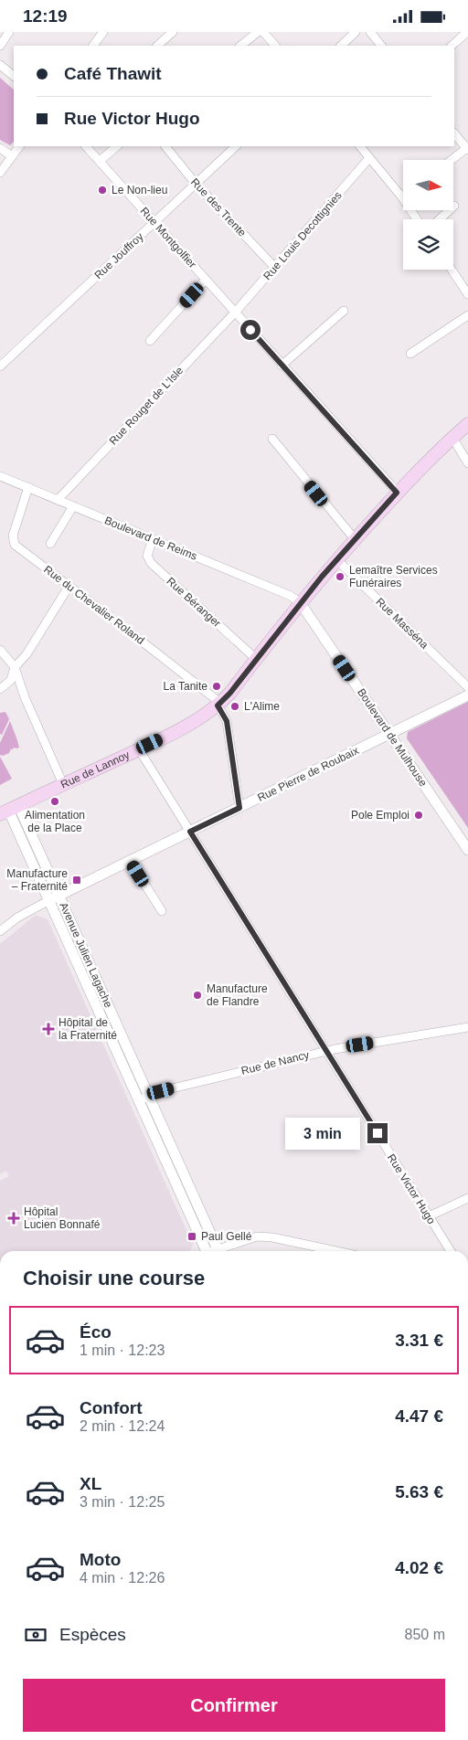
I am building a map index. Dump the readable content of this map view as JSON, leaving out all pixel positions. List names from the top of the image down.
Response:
{
  "streets": {
    "main road": ["Rue de Lannoy"],
    "street": [
      "Rue des Trente",
      "Rue Louis Decottignies",
      "Rue Montgolfier",
      "Rue Jouffroy",
      "Rue Rouget de L'Isle",
      "Boulevard de Reims",
      "Rue Béranger",
      "Rue du Chevalier Roland",
      "Rue Masséna",
      "Boulevard de Mulhouse",
      "Rue Pierre de Roubaix",
      "Avenue Julien Lagache",
      "Rue de Nancy",
      "Rue Victor Hugo"
    ]
  },
  "crossings": [
    ["Rue des Trente", "Rue Louis Decottignies"],
    ["Rue des Trente", "Rue Jouffroy"],
    ["Rue Louis Decottignies", "Rue Montgolfier"],
    ["Rue Louis Decottignies", "Rue Rouget de L'Isle"],
    ["Rue Montgolfier", "Rue Jouffroy"],
    ["Rue Montgolfier", "Rue Rouget de L'Isle"],
    ["Rue Montgolfier", "Rue de Lannoy"],
    ["Rue Rouget de L'Isle", "Boulevard de Reims"],
    ["Boulevard de Reims", "Rue Béranger"],
    ["Boulevard de Reims", "Rue du Chevalier Roland"],
    ["Boulevard de Reims", "Boulevard de Mulhouse"],
    ["Boulevard de Reims", "Rue de Lannoy"],
    ["Rue Béranger", "Rue de Lannoy"],
    ["Rue du Chevalier Roland", "Rue de Lannoy"],
    ["Rue Masséna", "Rue de Lannoy"],
    ["Boulevard de Mulhouse", "Rue de Lannoy"],
    ["Boulevard de Mulhouse", "Rue Pierre de Roubaix"],
    ["Rue de Lannoy", "Avenue Julien Lagache"],
    ["Rue de Lannoy", "Rue Victor Hugo"],
    ["Rue Pierre de Roubaix", "Avenue Julien Lagache"],
    ["Rue Pierre de Roubaix", "Rue Victor Hugo"],
    ["Avenue Julien Lagache", "Rue de Nancy"],
    ["Rue de Nancy", "Rue Victor Hugo"]
  ],
  "places": {
    "other": [
      "Le Non-lieu",
      "Lemaître Services Funéraires",
      "La Tanite",
      "L'Alime",
      "Alimentation de la Place",
      "Pole Emploi",
      "Manufacture de Flandre"
    ],
    "transit": ["Manufacture – Fraternité", "Paul Gellé"],
    "health": ["Hôpital de la Fraternité", "Hôpital Lucien Bonnafé"]
  },
  "north": "right",
  "page": {
    "status": "12:19",
    "banner": ["Café Thawit", "Rue Victor Hugo"],
    "bubble": "3 min",
    "heading": "Choisir une course",
    "list": [
      {
        "name": "Éco",
        "note": "1 min · 12:23",
        "value": "3.31 €"
      },
      {
        "name": "Confort",
        "note": "2 min · 12:24",
        "value": "4.47 €"
      },
      {
        "name": "XL",
        "note": "3 min · 12:25",
        "value": "5.63 €"
      },
      {
        "name": "Moto",
        "note": "4 min · 12:26",
        "value": "4.02 €"
      }
    ],
    "pay": ["Espèces", "850 m"],
    "buttons": "Confirmer"
  }
}
